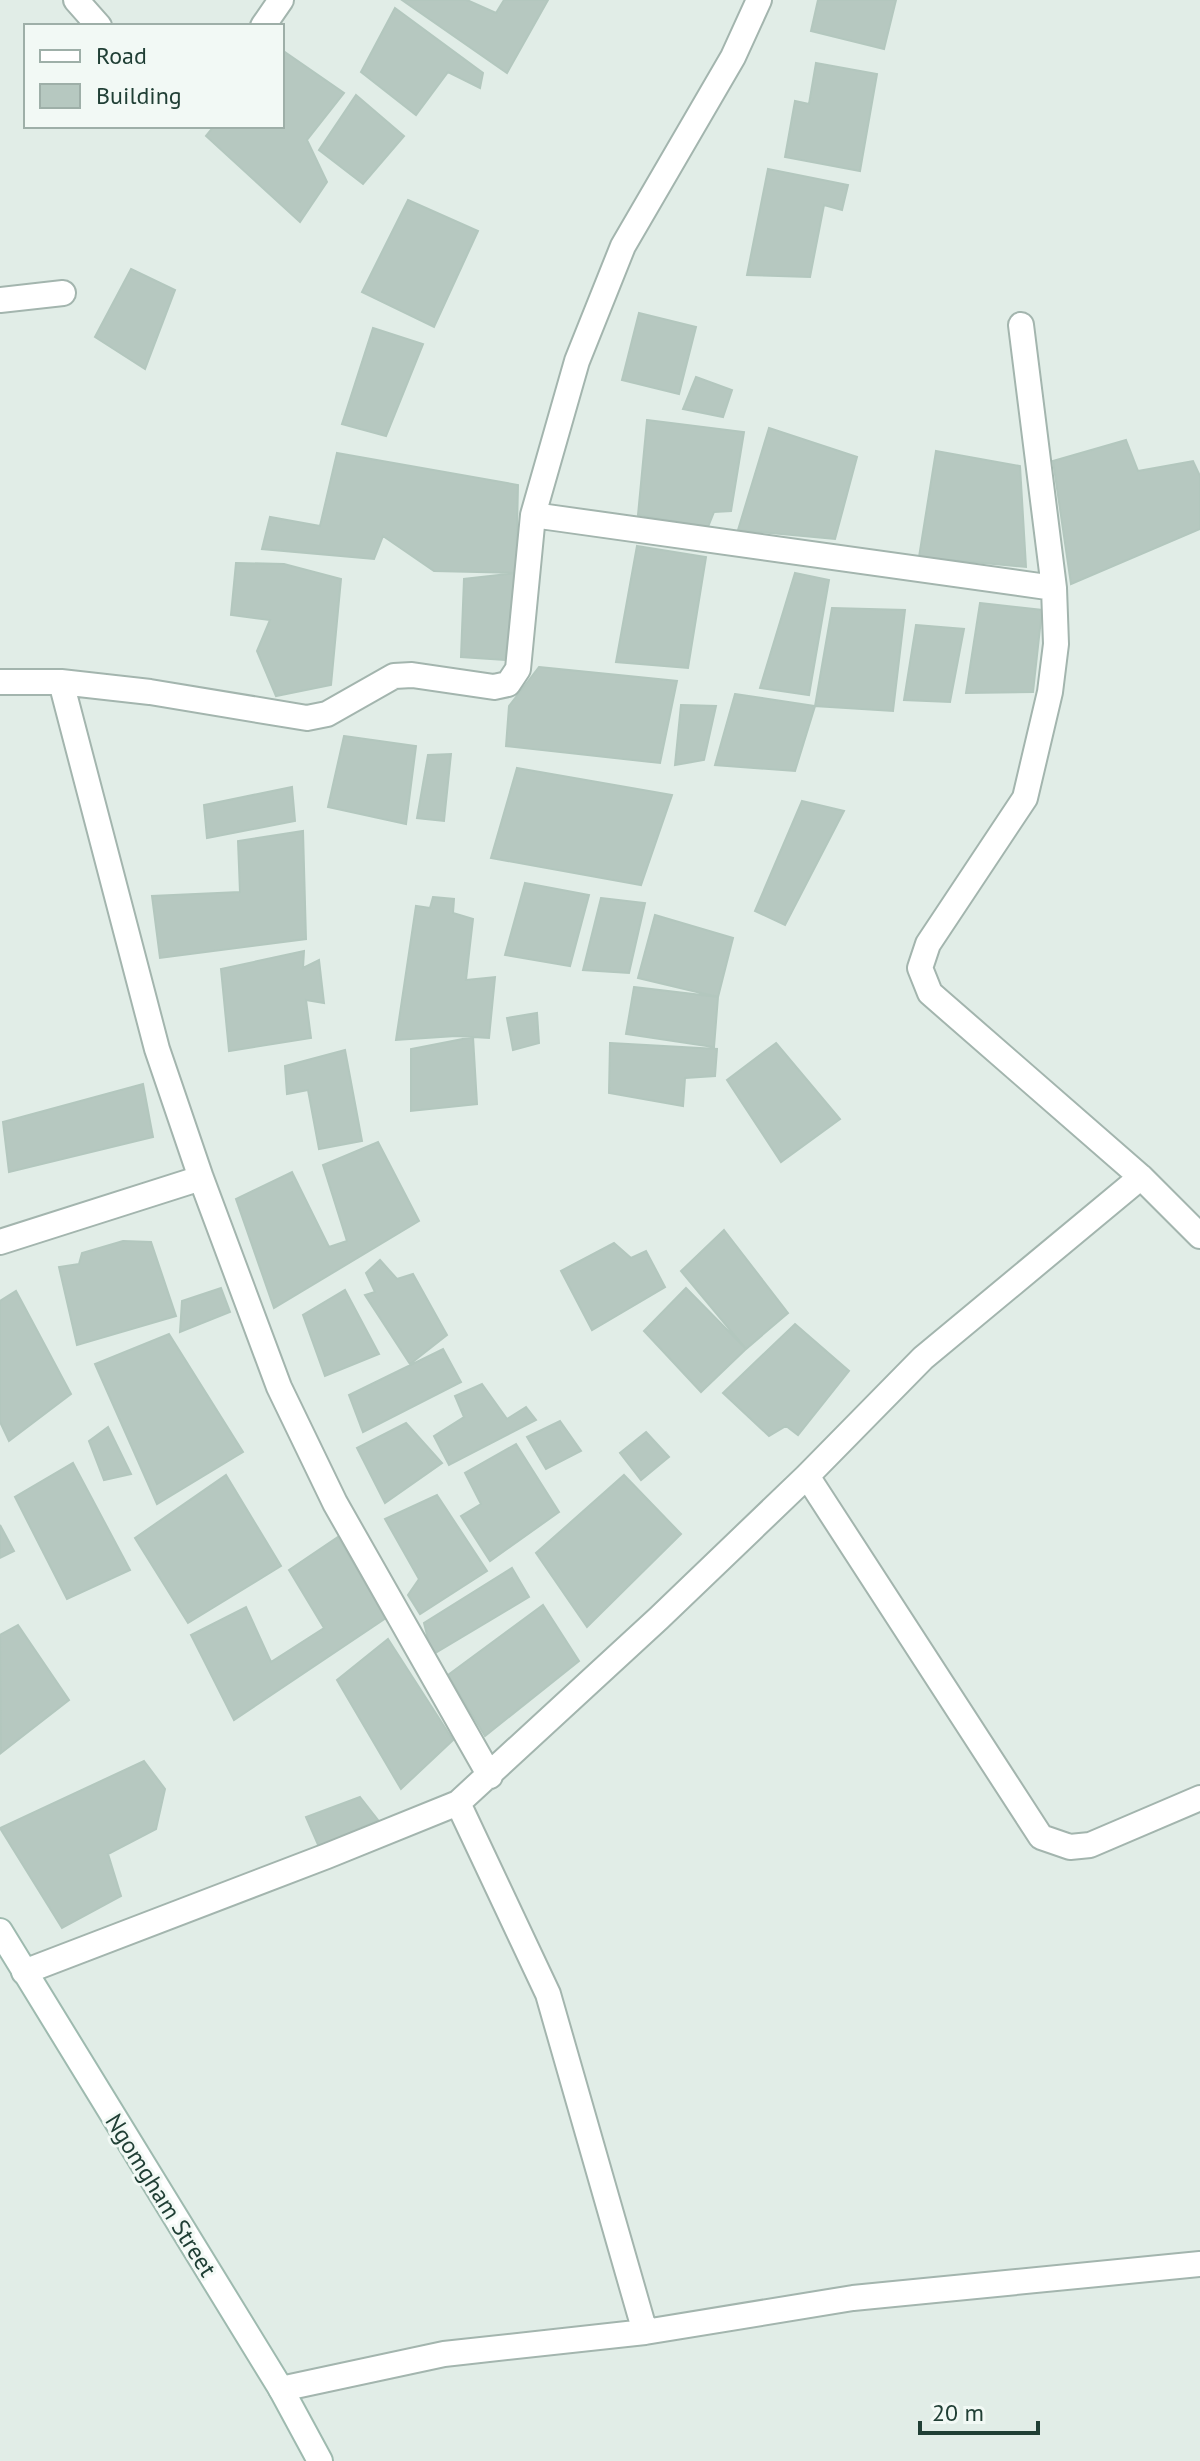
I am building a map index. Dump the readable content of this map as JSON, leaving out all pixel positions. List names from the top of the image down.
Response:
{
  "streets": {
    "street": ["Ngomgham Street"]
  },
  "legend": ["Road", "Building"],
  "scale_bar": "20 m"
}
